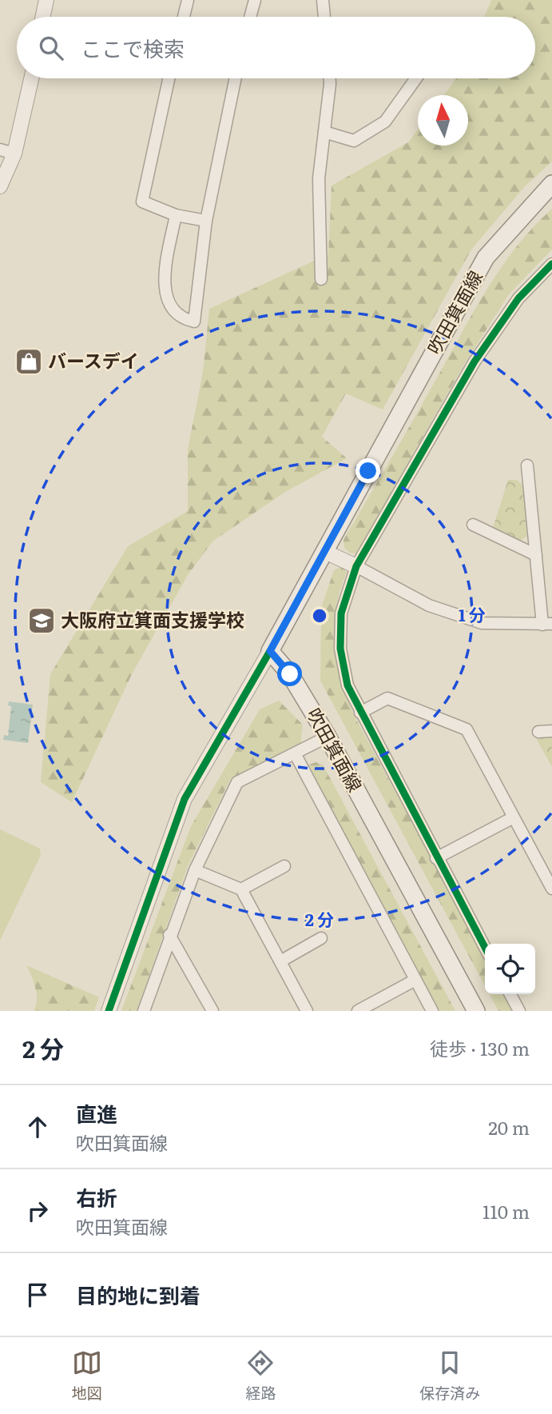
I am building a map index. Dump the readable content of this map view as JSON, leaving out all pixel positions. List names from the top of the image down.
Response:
{
  "streets": {
    "main road": ["吹田箕面線"]
  },
  "places": {
    "shop": ["バースデイ"],
    "school or university": ["大阪府立箕面支援学校"]
  },
  "north": "top",
  "page": {
    "search": "ここで検索",
    "heading": ["2 分", "徒歩 · 130 m"],
    "list": [
      ["直進", "吹田箕面線", "20 m"],
      ["右折", "吹田箕面線", "110 m"],
      "目的地に到着"
    ],
    "nav": ["地図", "経路", "保存済み"]
  },
  "rings": ["1 分", "2 分"]
}
